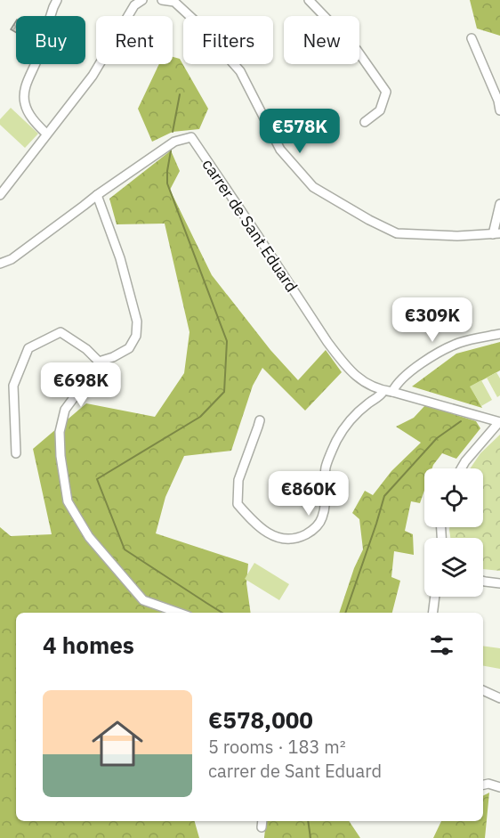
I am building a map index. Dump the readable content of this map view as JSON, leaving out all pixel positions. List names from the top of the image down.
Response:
{
  "streets": {
    "street": ["carrer de Sant Eduard"]
  },
  "page": {
    "chip": [
      "Buy",
      "Rent",
      "Filters",
      "New"
    ],
    "price": [
      "€578K",
      "€309K",
      "€698K",
      "€860K"
    ],
    "heading": "4 homes",
    "list": [
      {
        "name": "€578,000",
        "note": "5 rooms · 183 m² · carrer de Sant Eduard"
      }
    ]
  }
}
